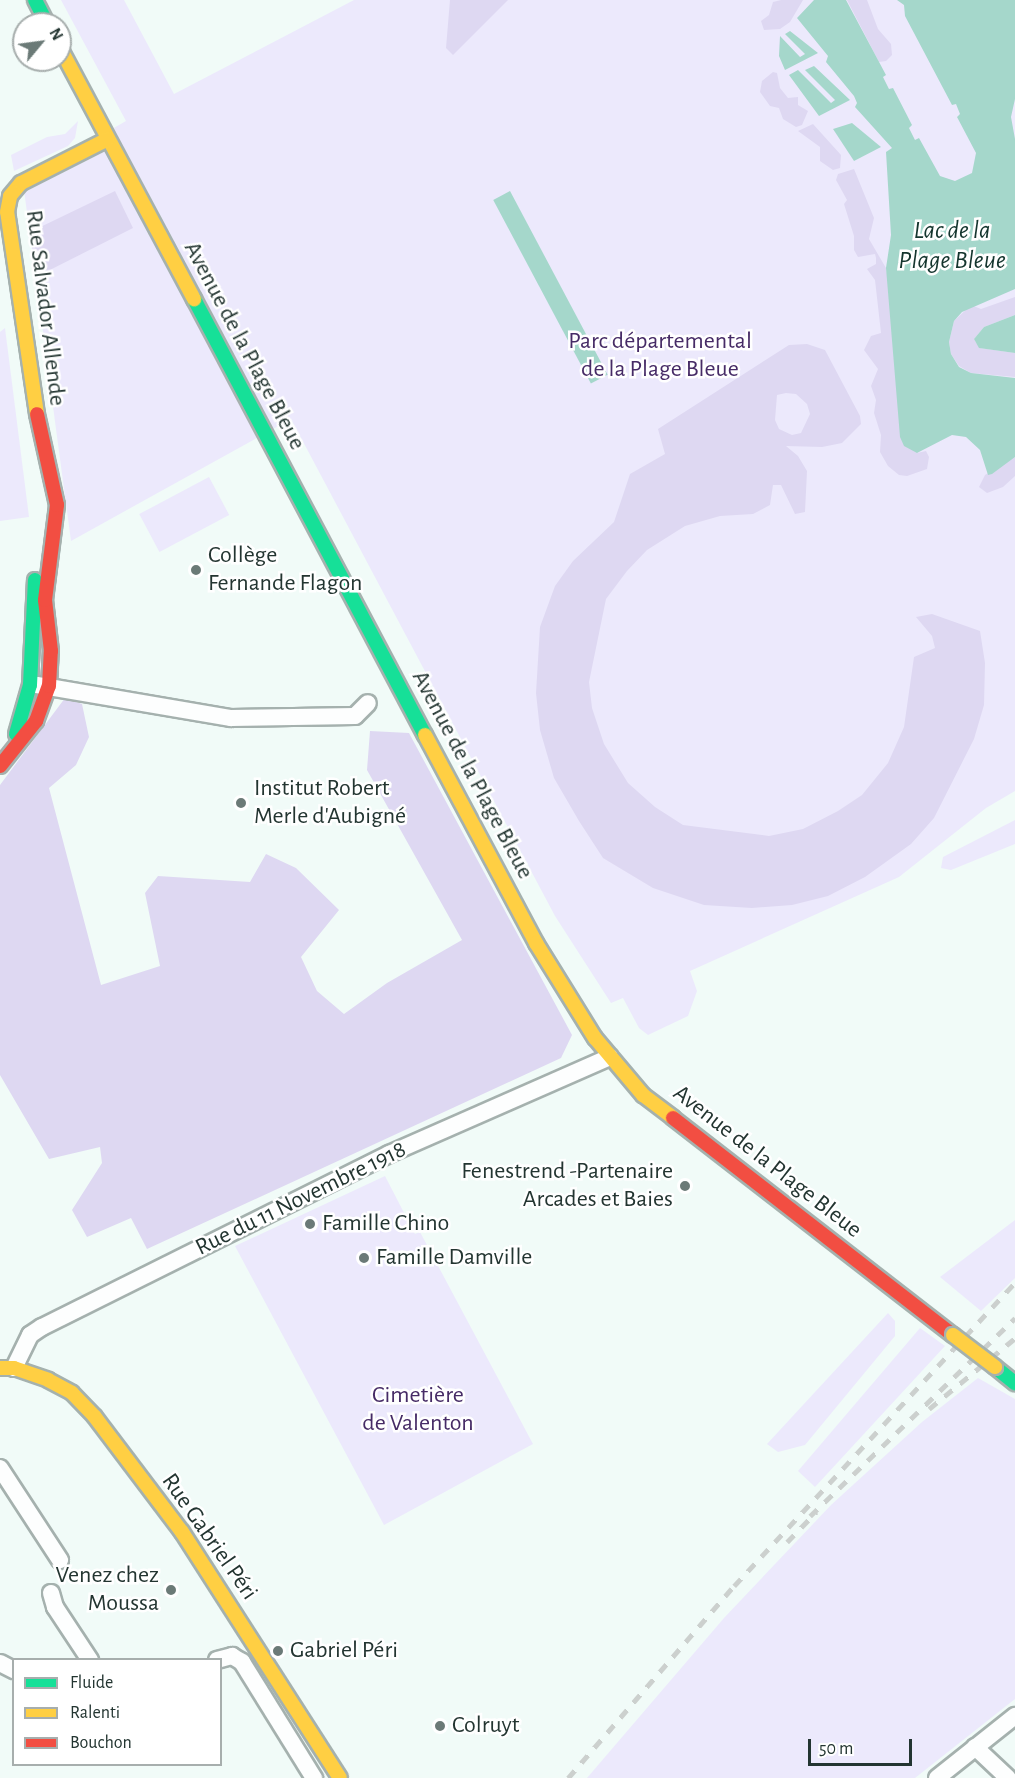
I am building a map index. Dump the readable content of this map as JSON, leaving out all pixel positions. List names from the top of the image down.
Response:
{
  "streets": {
    "main road": ["Rue Salvador Allende", "Avenue de la Plage Bleue", "Rue Gabriel Péri"],
    "street": ["Rue du 11 Novembre 1918"]
  },
  "crossings": [
    ["Rue Salvador Allende", "Avenue de la Plage Bleue"],
    ["Avenue de la Plage Bleue", "Rue du 11 Novembre 1918"],
    ["Rue du 11 Novembre 1918", "Rue Gabriel Péri"]
  ],
  "water": ["Lac de la Plage Bleue"],
  "parks": ["Parc départemental de la Plage Bleue", "Cimetière de Valenton"],
  "places": [
    "Collège Fernande Flagon",
    "Institut Robert Merle d'Aubigné",
    "Fenestrend -Partenaire Arcades et Baies",
    "Famille Chino",
    "Famille Damville",
    "Venez chez Moussa",
    "Gabriel Péri",
    "Colruyt"
  ],
  "legend": ["Fluide", "Ralenti", "Bouchon"],
  "scale_bar": "50 m",
  "north": "top right"
}
